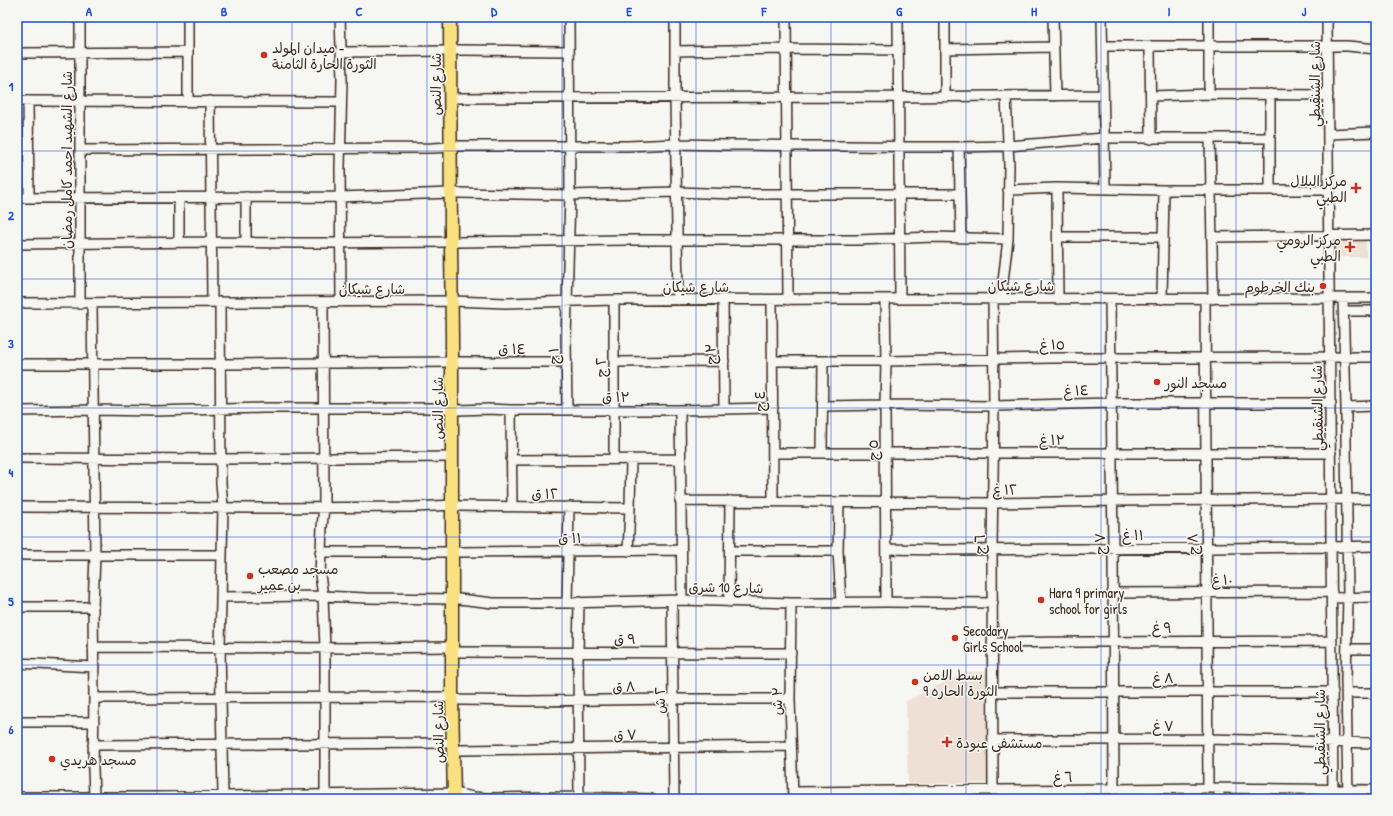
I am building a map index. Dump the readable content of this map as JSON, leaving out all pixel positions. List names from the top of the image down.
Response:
{
  "streets": {
    "main road": ["شارع النص"],
    "street": [
      "شارع الشنقيطي",
      "شارع الشهيد احمد كامل رمضان",
      "شارع شيكان",
      "١٥ غ",
      "١٤ ق",
      "٣ ج",
      "١ ج",
      "٢ ج",
      "١٤ غ",
      "١٣ ق",
      "٤ ج",
      "١٣ غ",
      "٥ ج",
      "١٢ غ",
      "١٢ ق",
      "١١ غ",
      "١١ ق",
      "٦ ج",
      "٧ ج",
      "٨ ج",
      "١٠ غ",
      "شارع 10 شرق",
      "٩ غ",
      "٩ ق",
      "٨ غ",
      "٨ ق",
      "٢ ش",
      "٣ ش",
      "٧ غ",
      "٧ ق",
      "٦ غ"
    ]
  },
  "crossings": [
    ["شارع النص", "شارع شيكان"],
    ["شارع النص", "١٤ ق"],
    ["شارع النص", "١٣ ق"],
    ["شارع النص", "١٢ ق"],
    ["شارع النص", "١١ ق"],
    ["شارع النص", "شارع 10 شرق"],
    ["شارع النص", "٩ ق"],
    ["شارع النص", "٨ ق"],
    ["شارع النص", "٧ ق"],
    ["شارع الشنقيطي", "شارع شيكان"],
    ["شارع الشنقيطي", "١٥ غ"],
    ["شارع الشنقيطي", "١٤ غ"],
    ["شارع الشنقيطي", "١٣ غ"],
    ["شارع الشنقيطي", "١٢ غ"],
    ["شارع الشنقيطي", "١١ غ"],
    ["شارع الشنقيطي", "١٠ غ"],
    ["شارع الشنقيطي", "٩ غ"],
    ["شارع الشنقيطي", "٨ غ"],
    ["شارع الشنقيطي", "٧ غ"],
    ["شارع الشنقيطي", "٦ غ"],
    ["شارع الشهيد احمد كامل رمضان", "شارع شيكان"],
    ["شارع شيكان", "٣ ج"],
    ["شارع شيكان", "١ ج"],
    ["شارع شيكان", "٢ ج"],
    ["شارع شيكان", "٤ ج"],
    ["شارع شيكان", "٥ ج"],
    ["شارع شيكان", "٦ ج"],
    ["شارع شيكان", "٧ ج"],
    ["شارع شيكان", "٨ ج"],
    ["١٥ غ", "٤ ج"],
    ["١٥ غ", "٥ ج"],
    ["١٥ غ", "٦ ج"],
    ["١٥ غ", "٧ ج"],
    ["١٥ غ", "٨ ج"],
    ["١٤ ق", "١ ج"],
    ["٣ ج", "١٣ ق"],
    ["١ ج", "١٣ ق"],
    ["٢ ج", "١٣ ق"],
    ["١٤ غ", "٥ ج"],
    ["١٤ غ", "٦ ج"],
    ["١٤ غ", "٧ ج"],
    ["١٤ غ", "٨ ج"],
    ["١٣ ق", "٤ ج"],
    ["٤ ج", "١٣ غ"],
    ["٤ ج", "١٢ غ"],
    ["١٣ غ", "٥ ج"],
    ["١٣ غ", "٦ ج"],
    ["١٣ غ", "٧ ج"],
    ["١٣ غ", "٨ ج"],
    ["٥ ج", "١٢ غ"],
    ["٥ ج", "١١ غ"],
    ["٥ ج", "شارع 10 شرق"],
    ["١٢ غ", "٦ ج"],
    ["١٢ غ", "٧ ج"],
    ["١٢ غ", "٨ ج"],
    ["١١ غ", "٦ ج"],
    ["١١ غ", "٧ ج"],
    ["١١ غ", "٨ ج"],
    ["٦ ج", "شارع 10 شرق"],
    ["٦ ج", "٩ غ"],
    ["٦ ج", "٨ غ"],
    ["٦ ج", "٧ غ"],
    ["٦ ج", "٦ غ"],
    ["٧ ج", "١٠ غ"],
    ["٧ ج", "٩ غ"],
    ["٧ ج", "٨ غ"],
    ["٧ ج", "٧ غ"],
    ["٧ ج", "٦ غ"],
    ["٨ ج", "١٠ غ"],
    ["٨ ج", "٩ غ"],
    ["٨ ج", "٨ غ"],
    ["٨ ج", "٧ غ"],
    ["٨ ج", "٦ غ"],
    ["شارع 10 شرق", "٢ ش"],
    ["شارع 10 شرق", "٣ ش"],
    ["٩ ق", "٢ ش"],
    ["٩ ق", "٣ ش"],
    ["٨ ق", "٢ ش"],
    ["٨ ق", "٣ ش"],
    ["٢ ش", "٧ ق"],
    ["٣ ش", "٧ ق"],
    ["٣ ش", "٦ غ"]
  ],
  "places": {
    "other": [
      "ميدان المولد - الثورة الحارة الثامنة",
      "بنك الخرطوم",
      "مسجد النور",
      "مسجد مصعب بن عمير",
      "Hara 9 primary school for girls",
      "Secodary Girls School",
      "بسط الامن الثورة الحاره 9",
      "مسجد هريدي"
    ],
    "health": ["مركز البلال الطبي", "مركز الرومي الطبي", "مستشفى عبودة"]
  },
  "grid": {
    "columns": [
      "A",
      "B",
      "C",
      "D",
      "E",
      "F",
      "G",
      "H",
      "I",
      "J"
    ],
    "rows": [
      "1",
      "2",
      "3",
      "4",
      "5",
      "6"
    ]
  }
}
